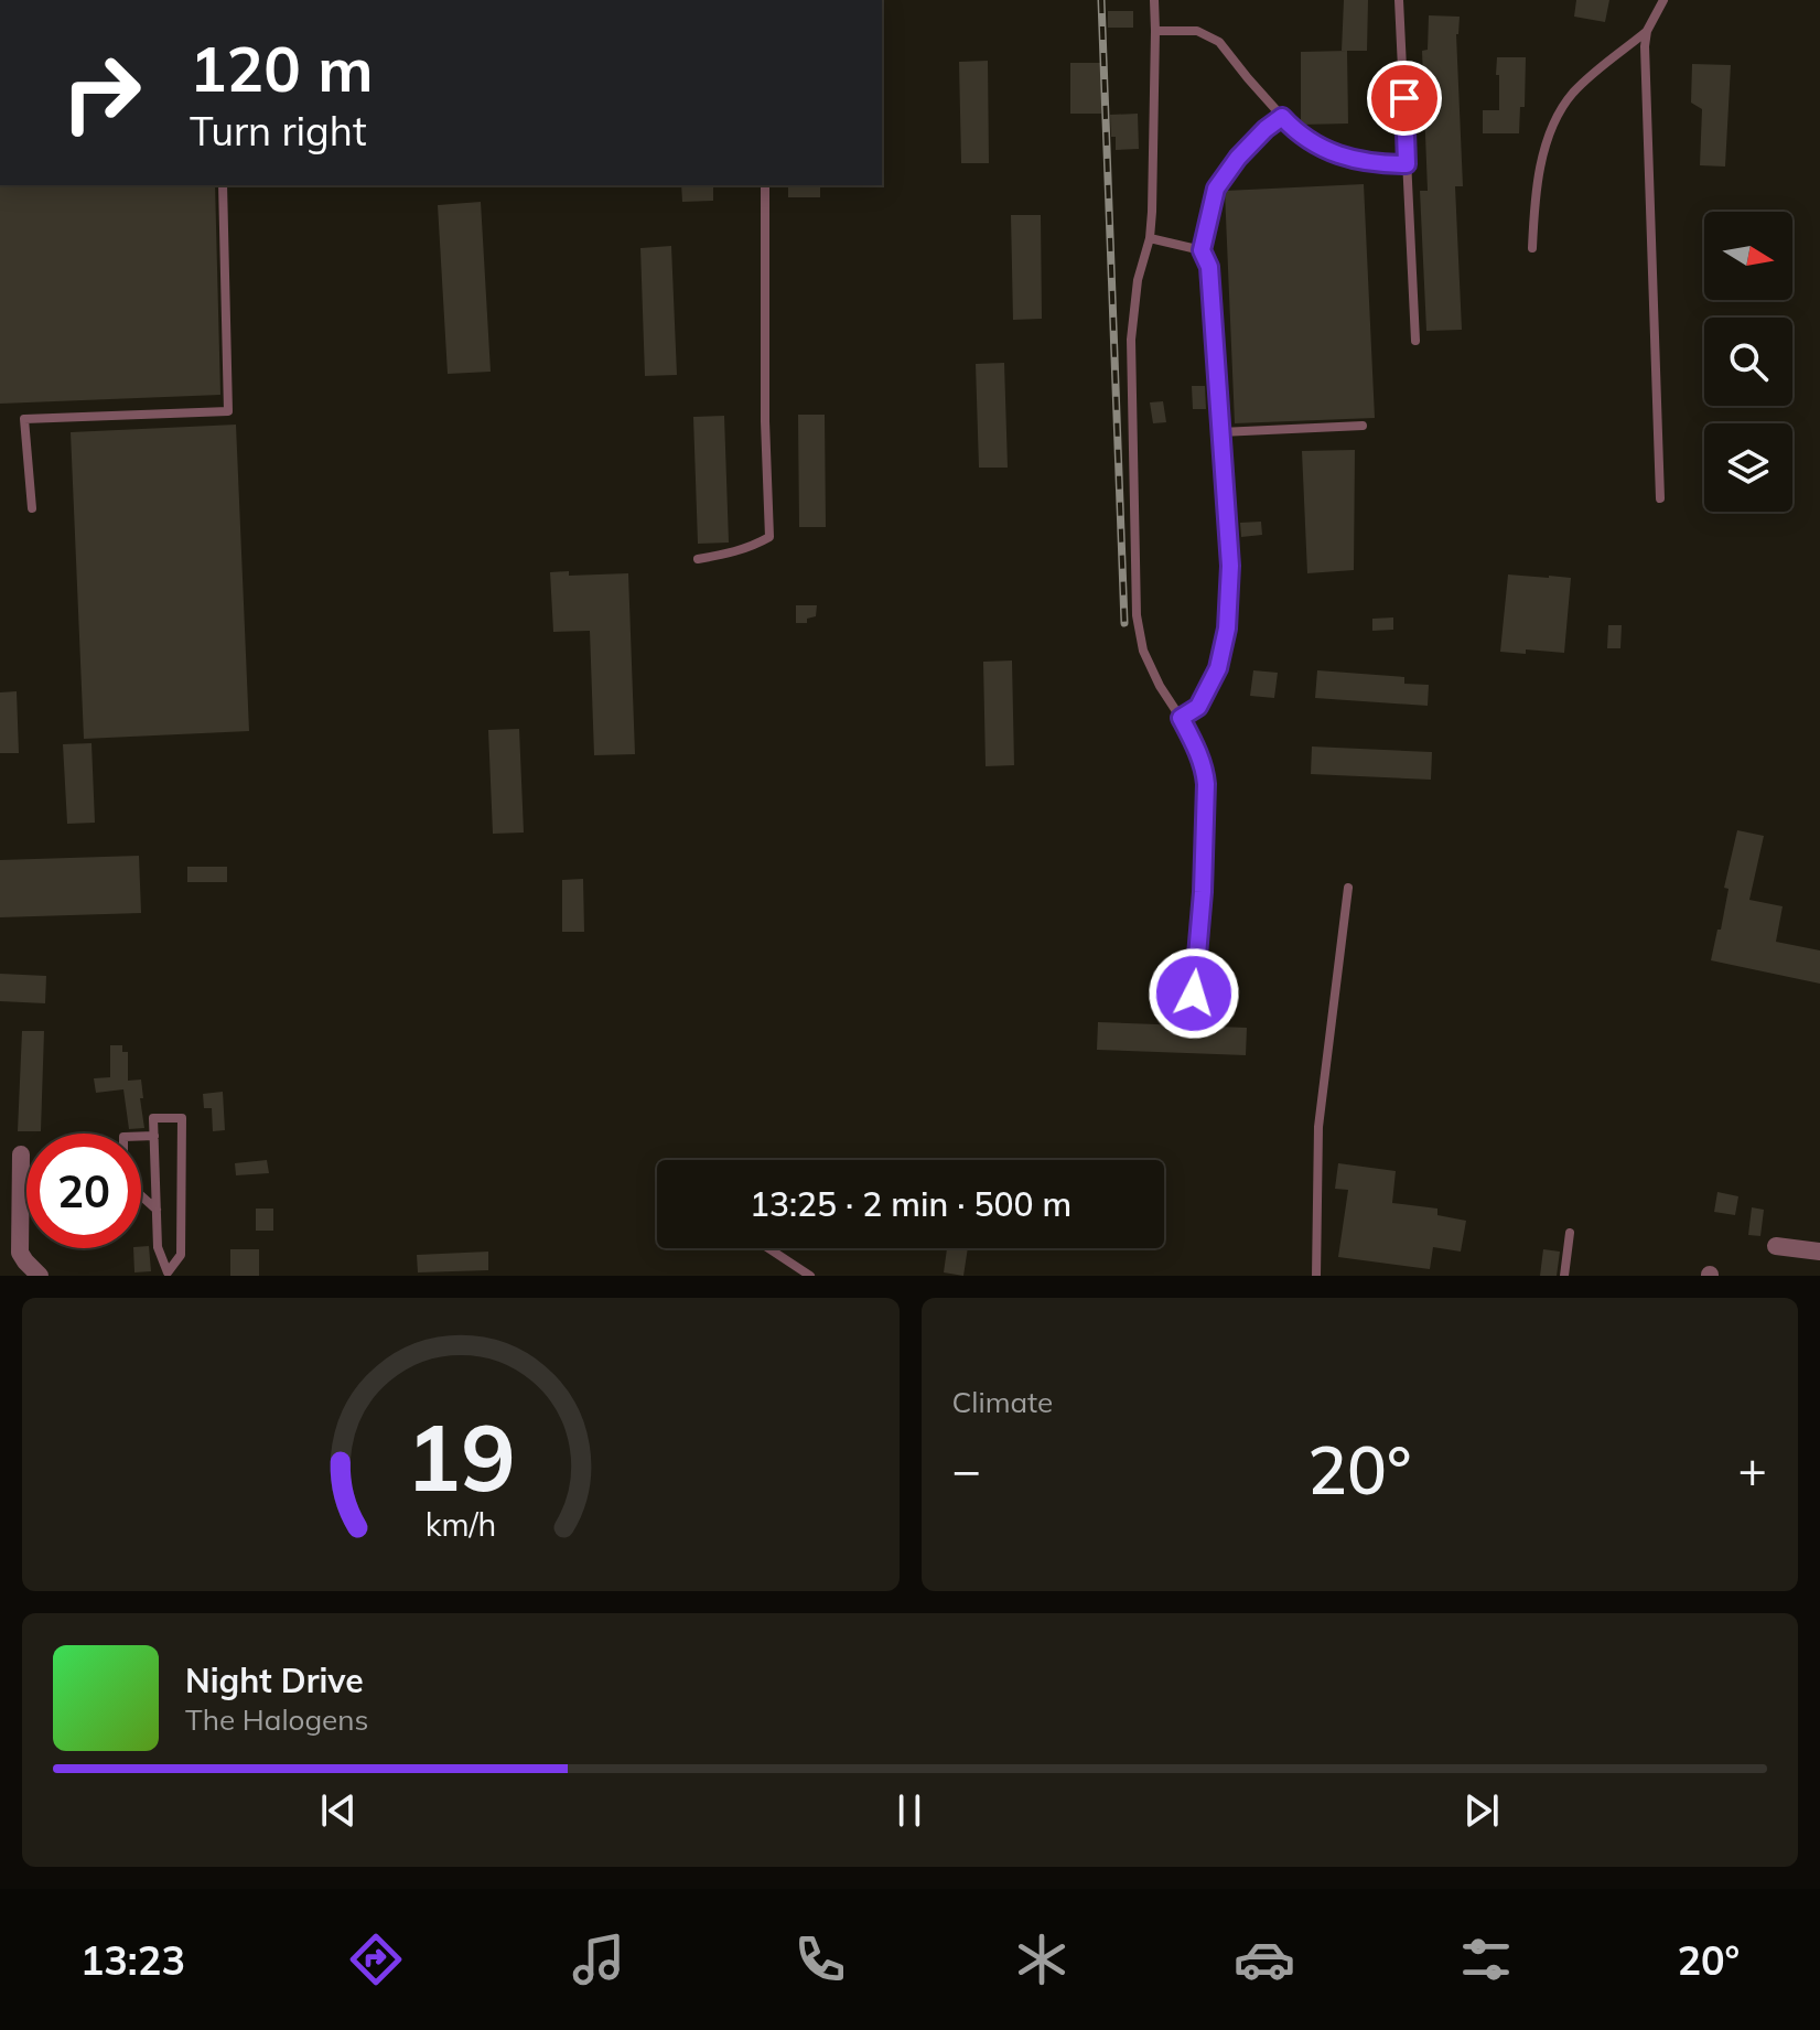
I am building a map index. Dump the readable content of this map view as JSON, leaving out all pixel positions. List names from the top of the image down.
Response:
{
  "north": "right",
  "page": {
    "turn": ["120 m", "Turn right"],
    "limit": "20",
    "trip": "13:25 · 2 min · 500 m",
    "tile": "Climate",
    "heat": ["−", "20°", "+"],
    "song": ["Night Drive", "The Halogens"],
    "tabs": ["13:23", "20°"],
    "gauge": ["19", "km/h"]
  }
}
